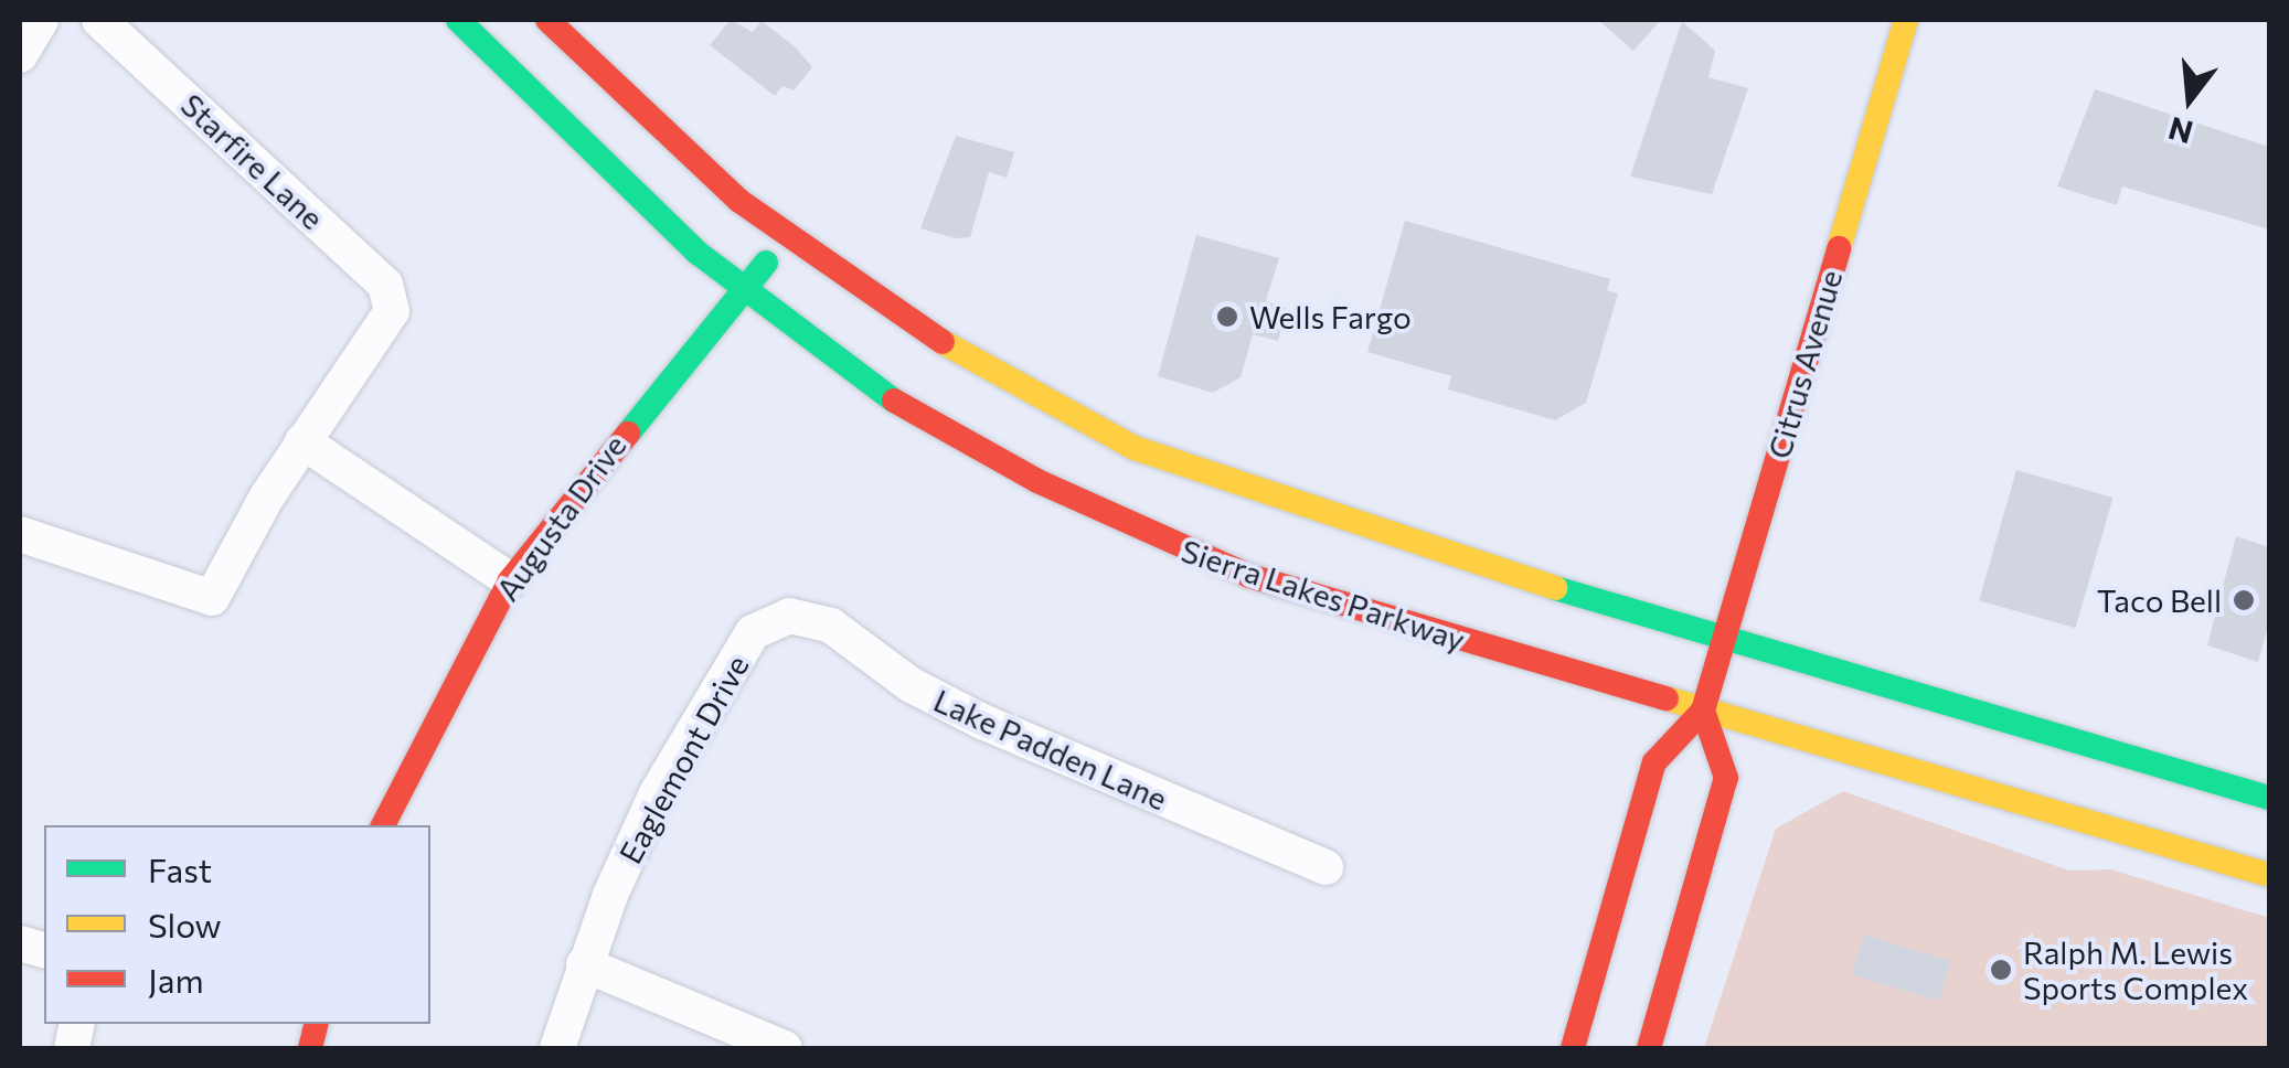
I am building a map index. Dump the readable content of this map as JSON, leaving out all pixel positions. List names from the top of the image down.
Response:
{
  "streets": {
    "street": [
      "Starfire Lane",
      "Citrus Avenue",
      "Augusta Drive",
      "Sierra Lakes Parkway",
      "Lake Padden Lane",
      "Eaglemont Drive"
    ]
  },
  "crossings": [
    ["Citrus Avenue", "Sierra Lakes Parkway"],
    ["Augusta Drive", "Sierra Lakes Parkway"],
    ["Lake Padden Lane", "Eaglemont Drive"]
  ],
  "places": ["Wells Fargo", "Taco Bell", "Ralph M. Lewis Sports Complex"],
  "legend": ["Fast", "Slow", "Jam"],
  "north": "bottom"
}
